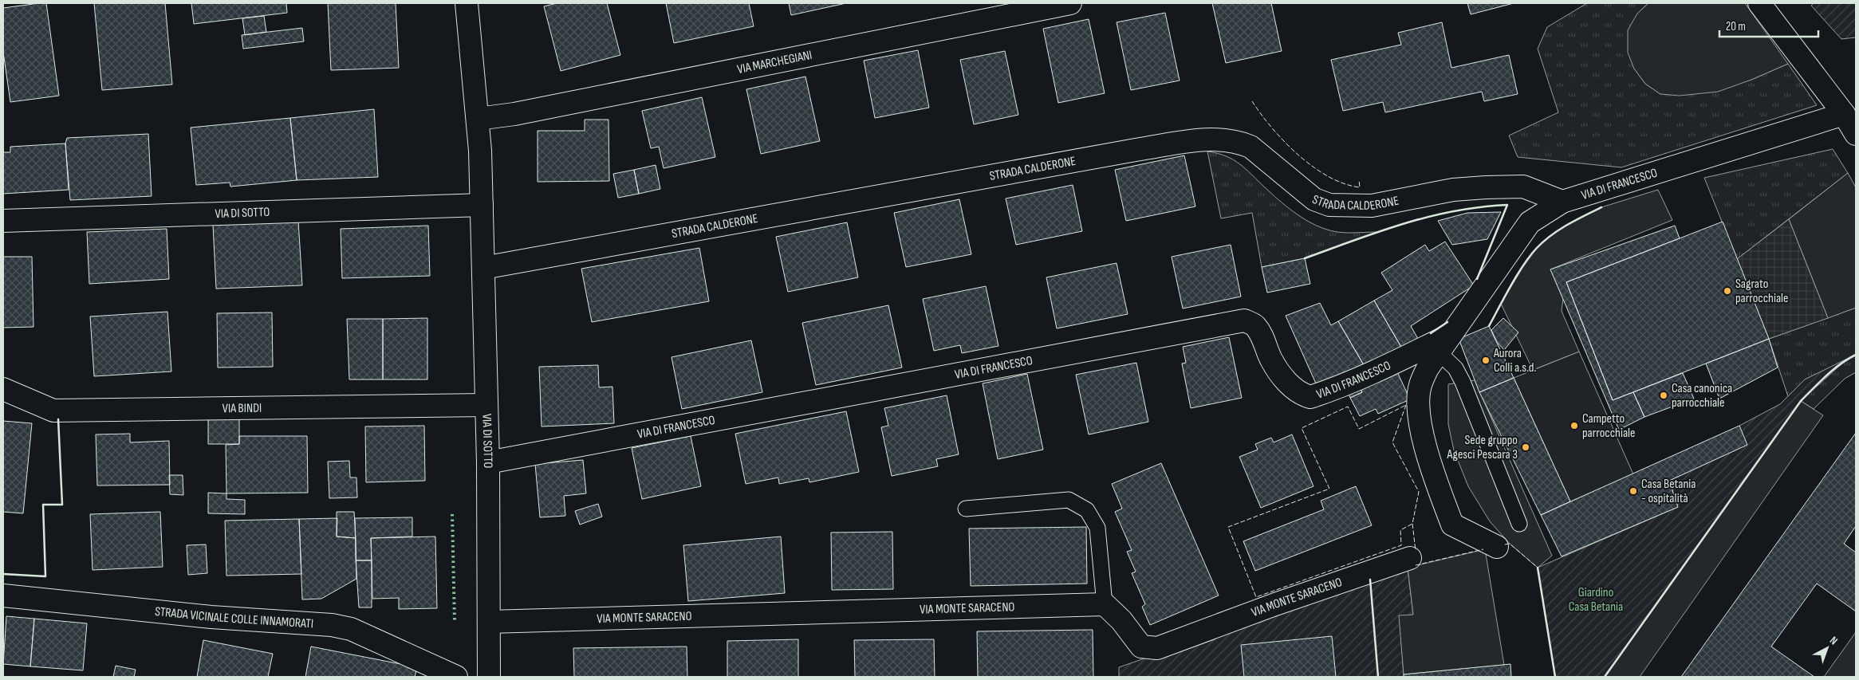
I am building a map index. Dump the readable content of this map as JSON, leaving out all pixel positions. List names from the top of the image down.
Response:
{
  "streets": {
    "street": [
      "VIA MARCHEGIANI",
      "STRADA CALDERONE",
      "VIA DI FRANCESCO",
      "VIA DI SOTTO",
      "VIA BINDI",
      "VIA MONTE SARACENO",
      "STRADA VICINALE COLLE INNAMORATI"
    ]
  },
  "crossings": [
    ["VIA MARCHEGIANI", "VIA DI SOTTO"],
    ["STRADA CALDERONE", "VIA DI FRANCESCO"],
    ["STRADA CALDERONE", "VIA DI SOTTO"],
    ["VIA DI FRANCESCO", "VIA DI SOTTO"],
    ["VIA DI SOTTO", "VIA BINDI"],
    ["VIA DI SOTTO", "VIA MONTE SARACENO"]
  ],
  "parks": ["Giardino Casa Betania"],
  "places": [
    "Sagrato parrocchiale",
    "Aurora Colli a.s.d.",
    "Casa canonica parrocchiale",
    "Campetto parrocchiale",
    "Sede gruppo Agesci Pescara 3",
    "Casa Betania - ospitalità"
  ],
  "scale_bar": "20 m",
  "north": "top right"
}
